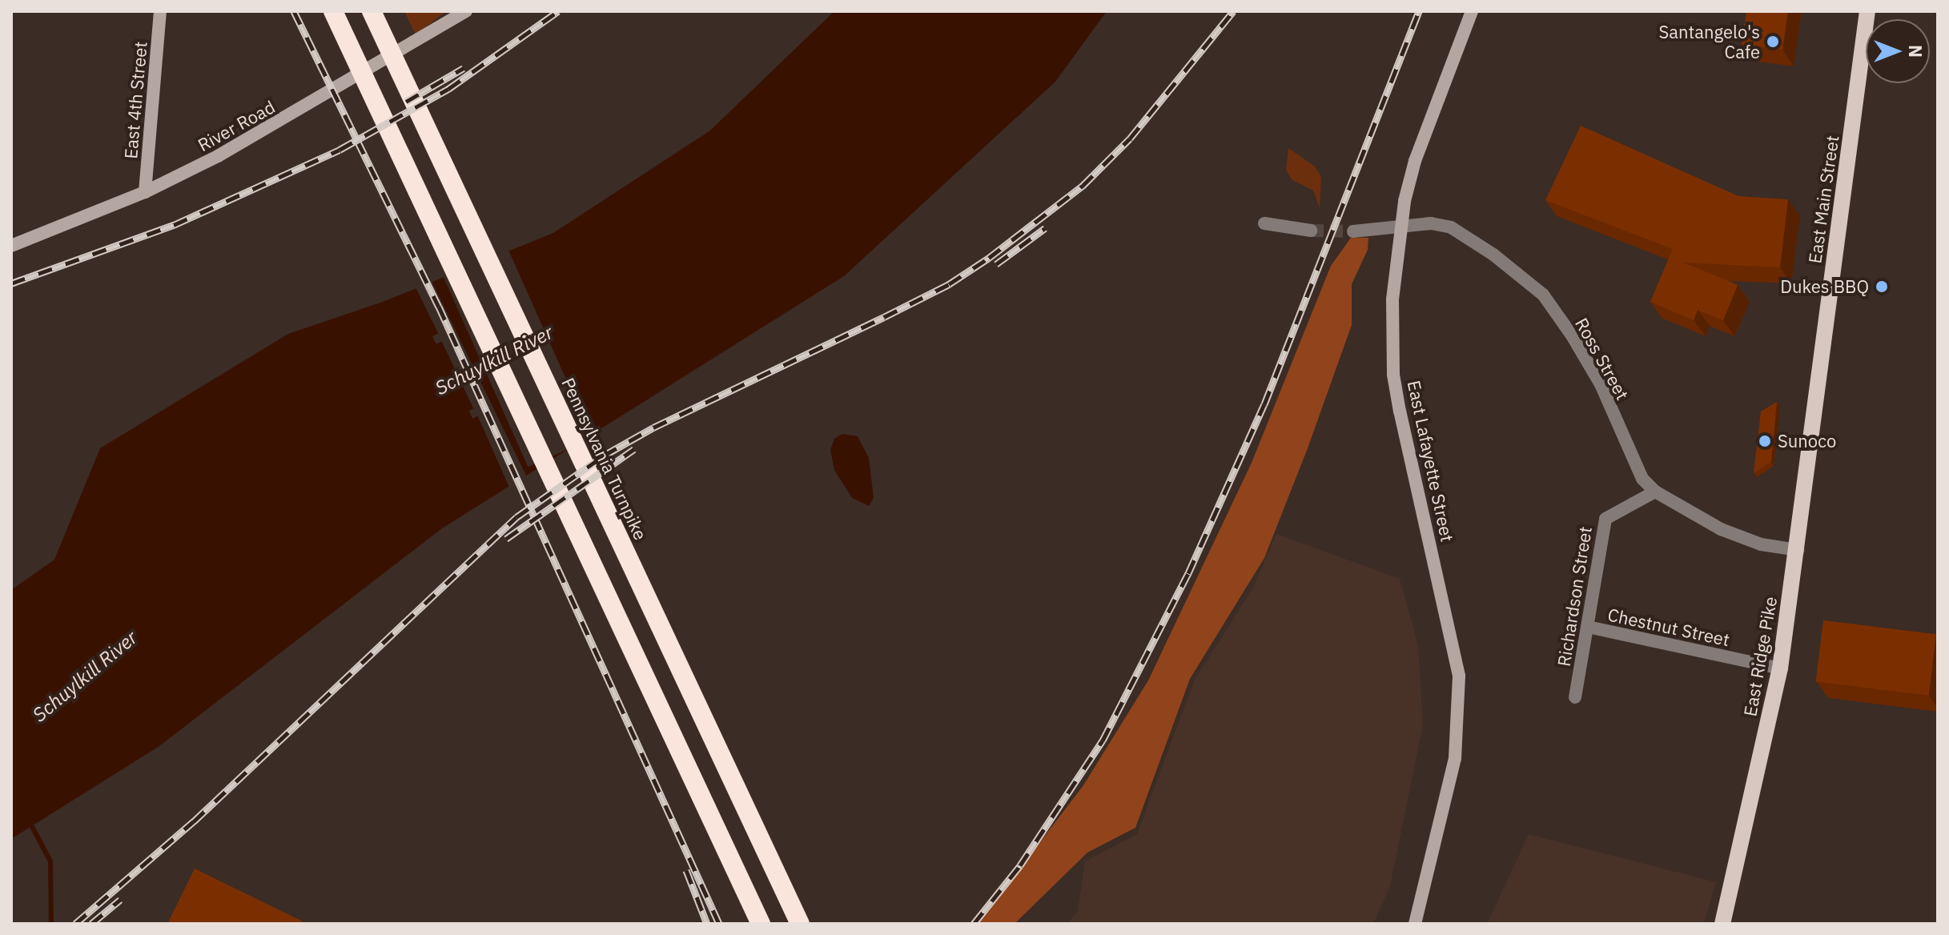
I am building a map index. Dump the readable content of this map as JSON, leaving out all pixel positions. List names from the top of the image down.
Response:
{
  "streets": {
    "highway": ["Pennsylvania Turnpike"],
    "main road": ["East Main Street", "East Ridge Pike"],
    "street": [
      "East 4th Street",
      "River Road",
      "Ross Street",
      "East Lafayette Street",
      "Richardson Street",
      "Chestnut Street"
    ]
  },
  "crossings": [
    ["East 4th Street", "River Road"],
    ["East Main Street", "East Ridge Pike"],
    ["Ross Street", "Richardson Street"],
    ["Ross Street", "East Ridge Pike"],
    ["Richardson Street", "Chestnut Street"],
    ["Chestnut Street", "East Ridge Pike"]
  ],
  "water": ["Schuylkill River"],
  "places": ["Santangelo's Cafe", "Dukes BBQ", "Sunoco"],
  "north": "right"
}
